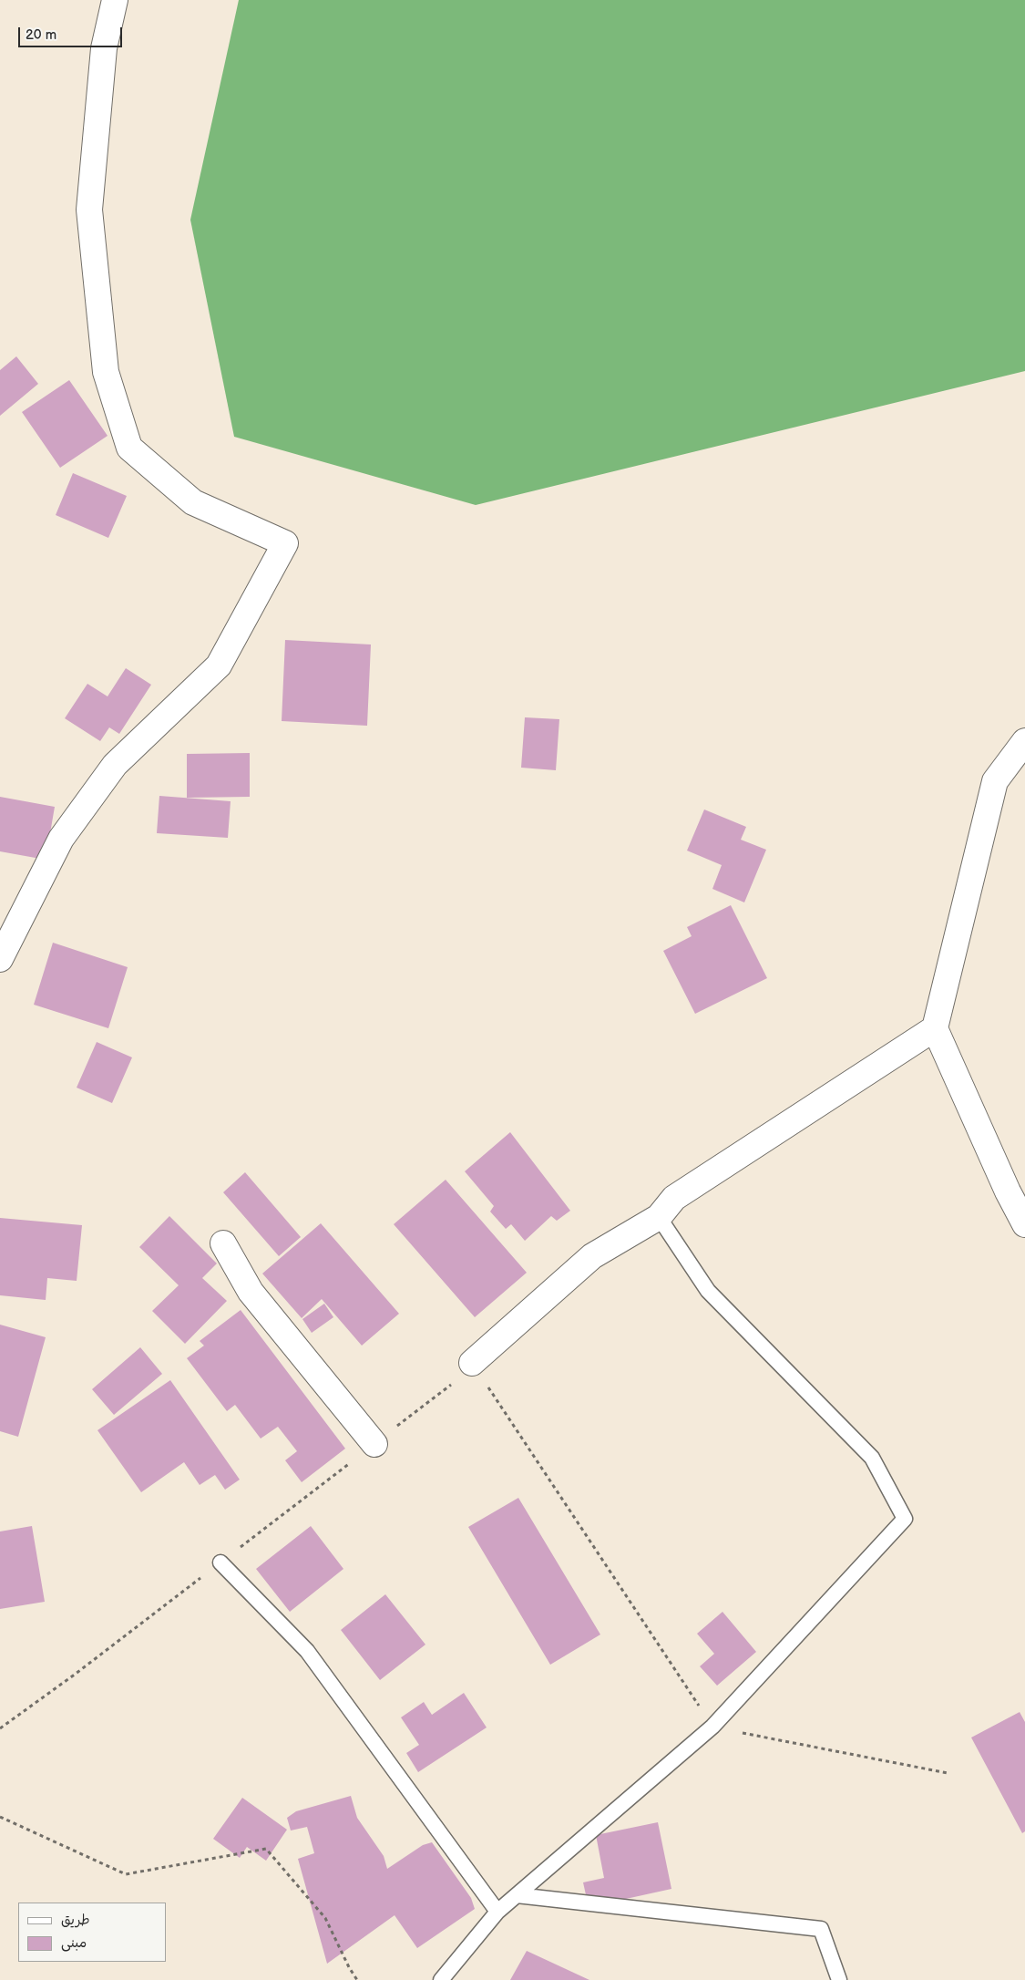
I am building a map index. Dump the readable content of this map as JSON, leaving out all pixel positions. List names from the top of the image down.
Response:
{
  "legend": ["طريق", "مبنى"],
  "scale_bar": "20 m"
}
